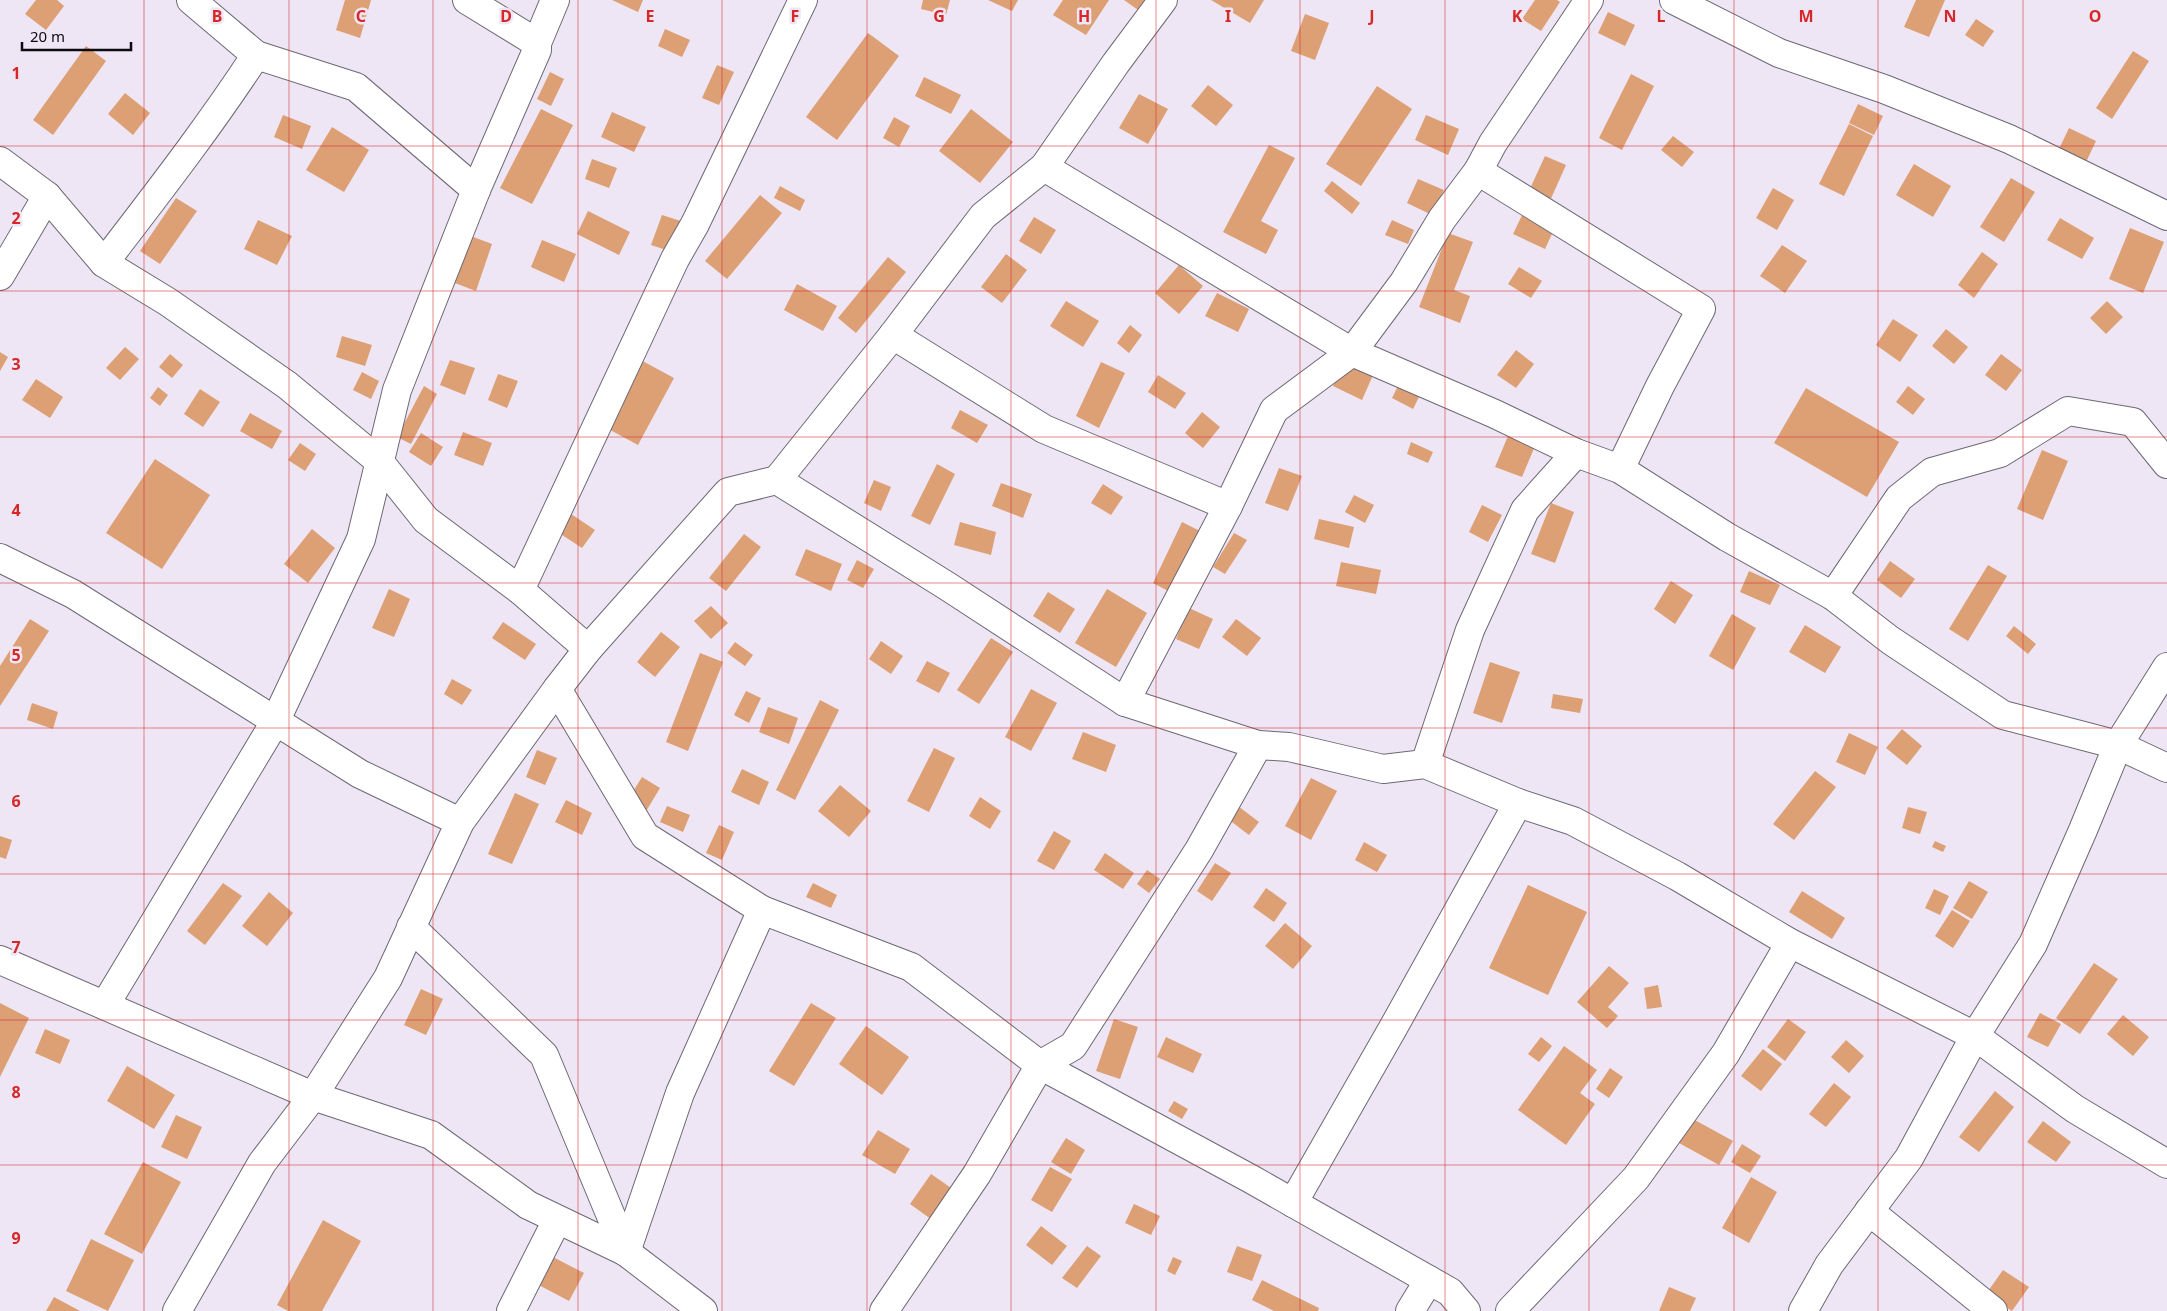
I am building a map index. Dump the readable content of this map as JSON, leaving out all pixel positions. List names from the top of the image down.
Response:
{
  "scale_bar": "20 m",
  "grid": {
    "columns": [
      "B",
      "C",
      "D",
      "E",
      "F",
      "G",
      "H",
      "I",
      "J",
      "K",
      "L",
      "M",
      "N",
      "O"
    ],
    "rows": [
      "1",
      "2",
      "3",
      "4",
      "5",
      "6",
      "7",
      "8",
      "9"
    ]
  }
}
